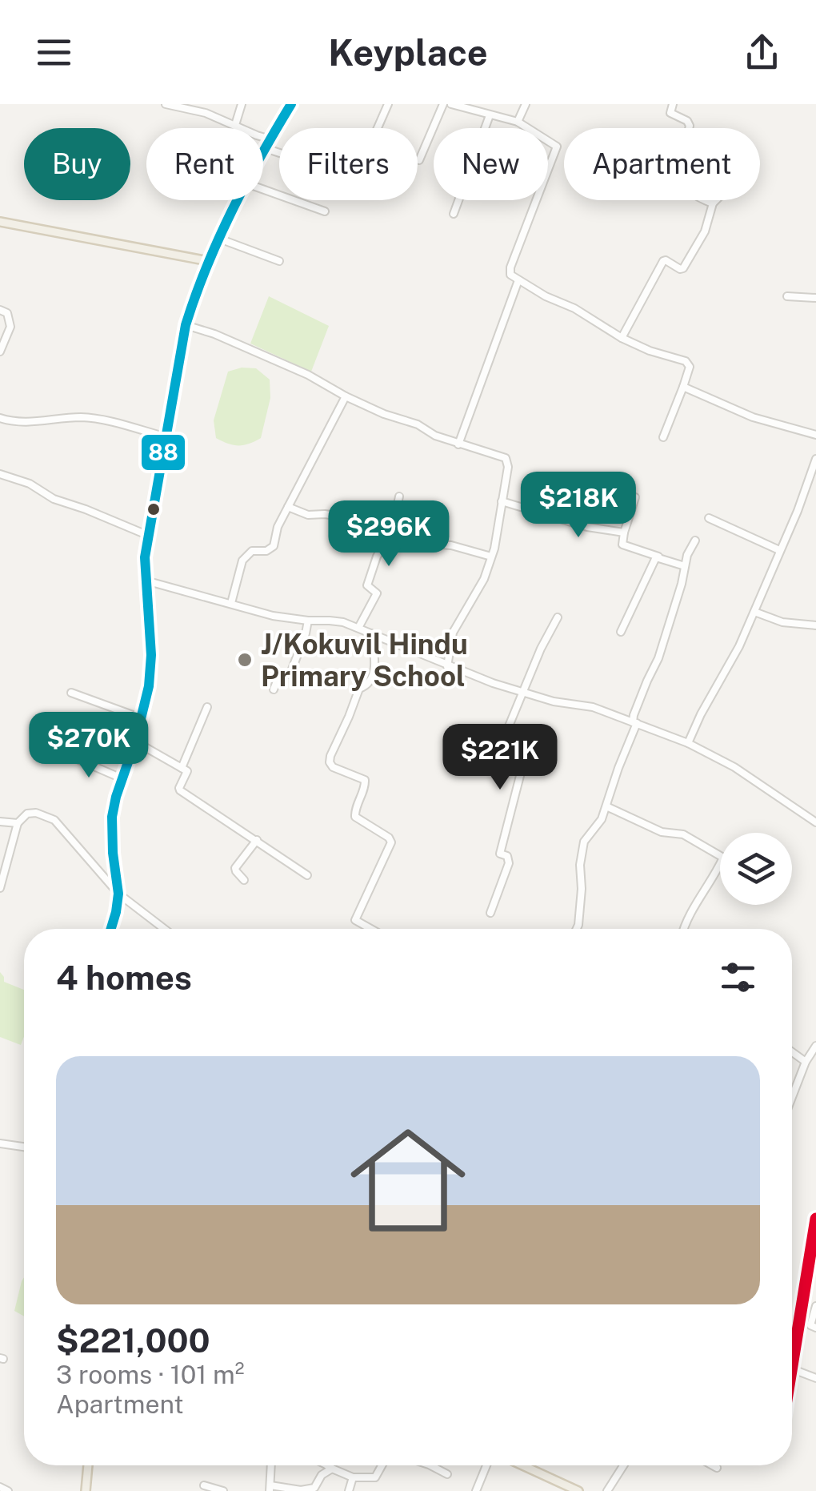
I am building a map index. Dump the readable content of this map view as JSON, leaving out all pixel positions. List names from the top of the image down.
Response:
{
  "places": ["J/Kokuvil Hindu Primary School"],
  "lines": ["transit line 88"],
  "page": {
    "header": "Keyplace",
    "chip": [
      "Buy",
      "Rent",
      "Filters",
      "New",
      "Apartment"
    ],
    "price": [
      "$218K",
      "$296K",
      "$270K",
      "$221K"
    ],
    "heading": "4 homes",
    "list": [
      {
        "name": "$221,000",
        "note": "3 rooms · 101 m² · Apartment"
      }
    ]
  }
}
